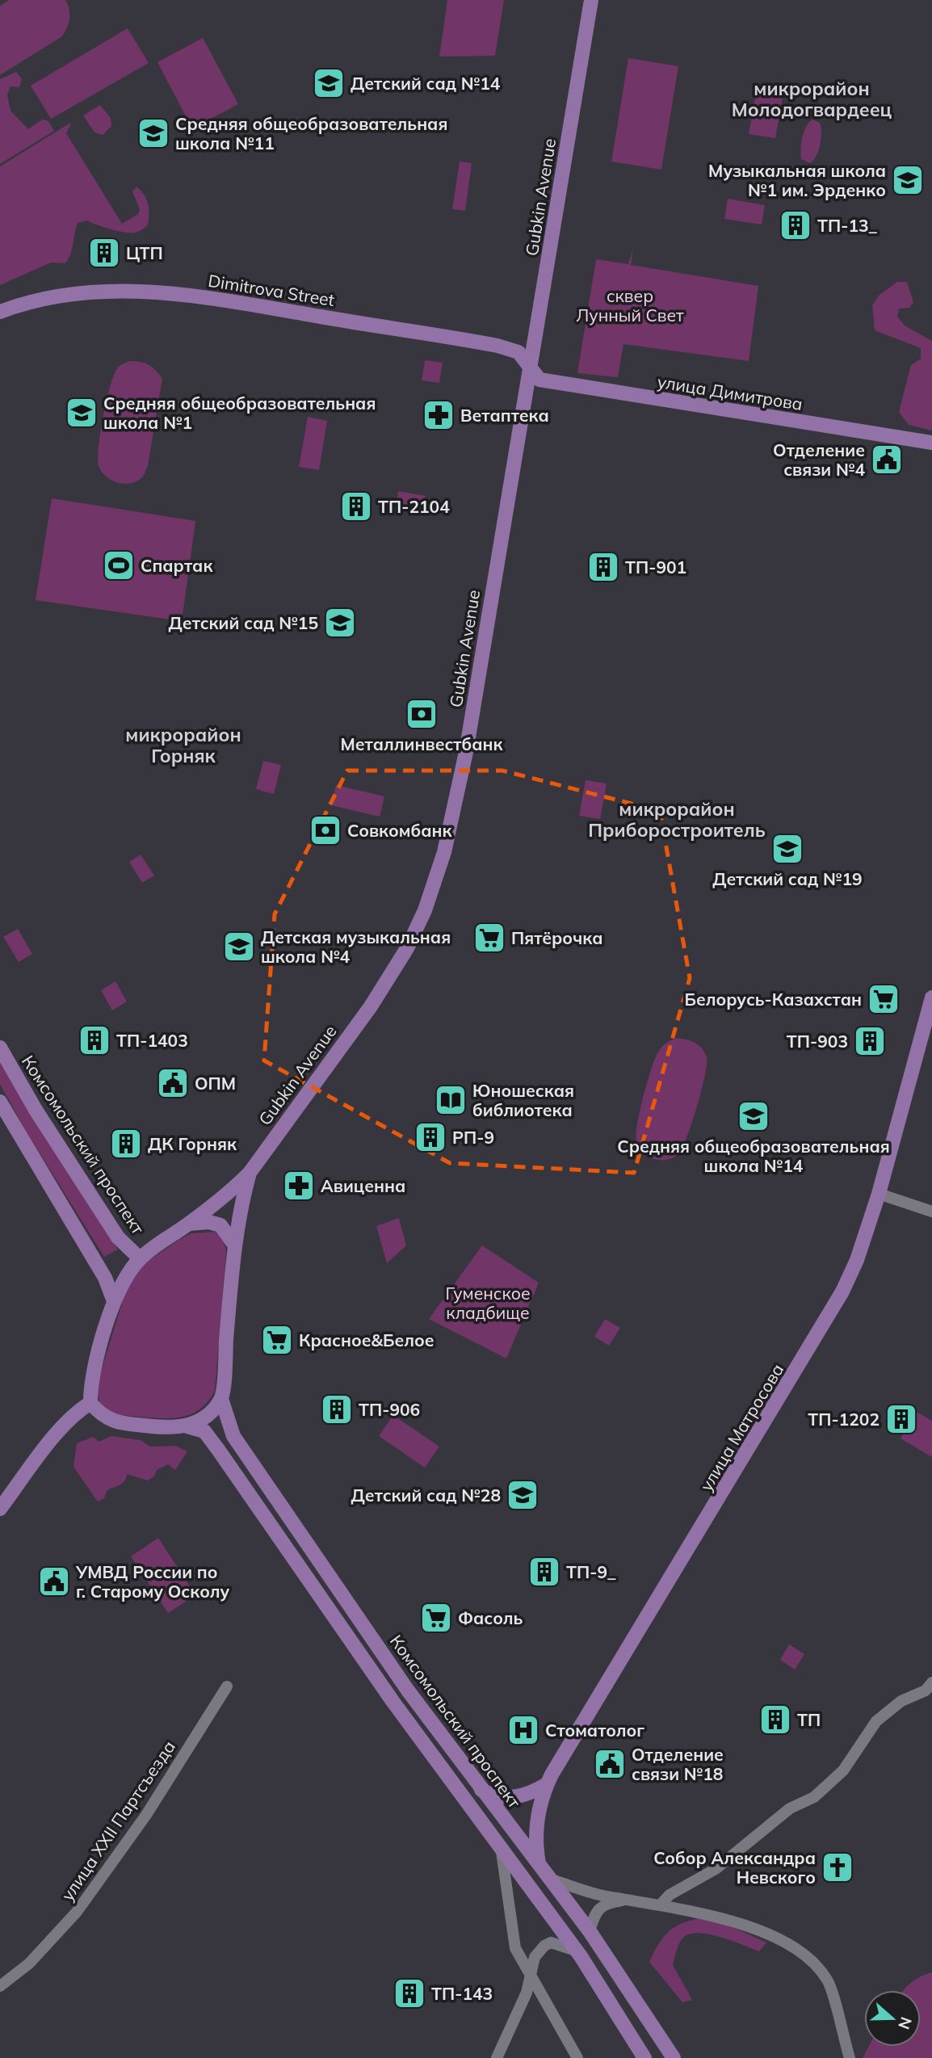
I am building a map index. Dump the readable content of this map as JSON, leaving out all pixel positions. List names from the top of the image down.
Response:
{
  "streets": {
    "main road": [
      "Gubkin Avenue",
      "Dimitrova Street",
      "улица Димитрова",
      "Комсомольский проспект",
      "улица Матросова"
    ],
    "street": ["улица XXII Партсъезда"]
  },
  "crossings": [
    ["Gubkin Avenue", "Dimitrova Street"],
    ["Gubkin Avenue", "улица Димитрова"],
    ["Gubkin Avenue", "Комсомольский проспект"],
    ["Dimitrova Street", "улица Димитрова"],
    ["Комсомольский проспект", "улица Матросова"]
  ],
  "districts": ["микрорайон Молодогвардеец", "микрорайон Горняк", "микрорайон Приборостроитель"],
  "parks": ["сквер Лунный Свет", "Гуменское кладбище"],
  "places": {
    "school or university": [
      "Детский сад №14",
      "Cредняя общеобразовательная школа №11",
      "Музыкальная школа №1 им. Эрденко",
      "Средняя общеобразовательная школа №1",
      "Детский сад №15",
      "Детский сад №19",
      "Детская музыкальная школа №4",
      "Средняя общеобразовательная школа №14",
      "Детский сад №28"
    ],
    "building": [
      "ТП-13_",
      "ЦТП",
      "ТП-2104",
      "ТП-901",
      "ТП-1403",
      "ТП-903",
      "РП-9",
      "ДК Горняк",
      "ТП-906",
      "ТП-1202",
      "ТП-9_",
      "ТП",
      "ТП-143"
    ],
    "pharmacy": ["Ветаптека", "Авиценна"],
    "public building": [
      "Отделение связи №4",
      "ОПМ",
      "УМВД России по г. Старому Осколу",
      "Отделение связи №18"
    ],
    "sports": ["Спартак"],
    "bank": ["Металлинвестбанк", "Совкомбанк"],
    "supermarket": [
      "Пятёрочка",
      "Белорусь-Казахстан",
      "Красное&Белое",
      "Фасоль"
    ],
    "library": ["Юношеская библиотека"],
    "hospital": ["Стоматолог"],
    "church": ["Собор Александра Невского"]
  },
  "north": "right"
}
